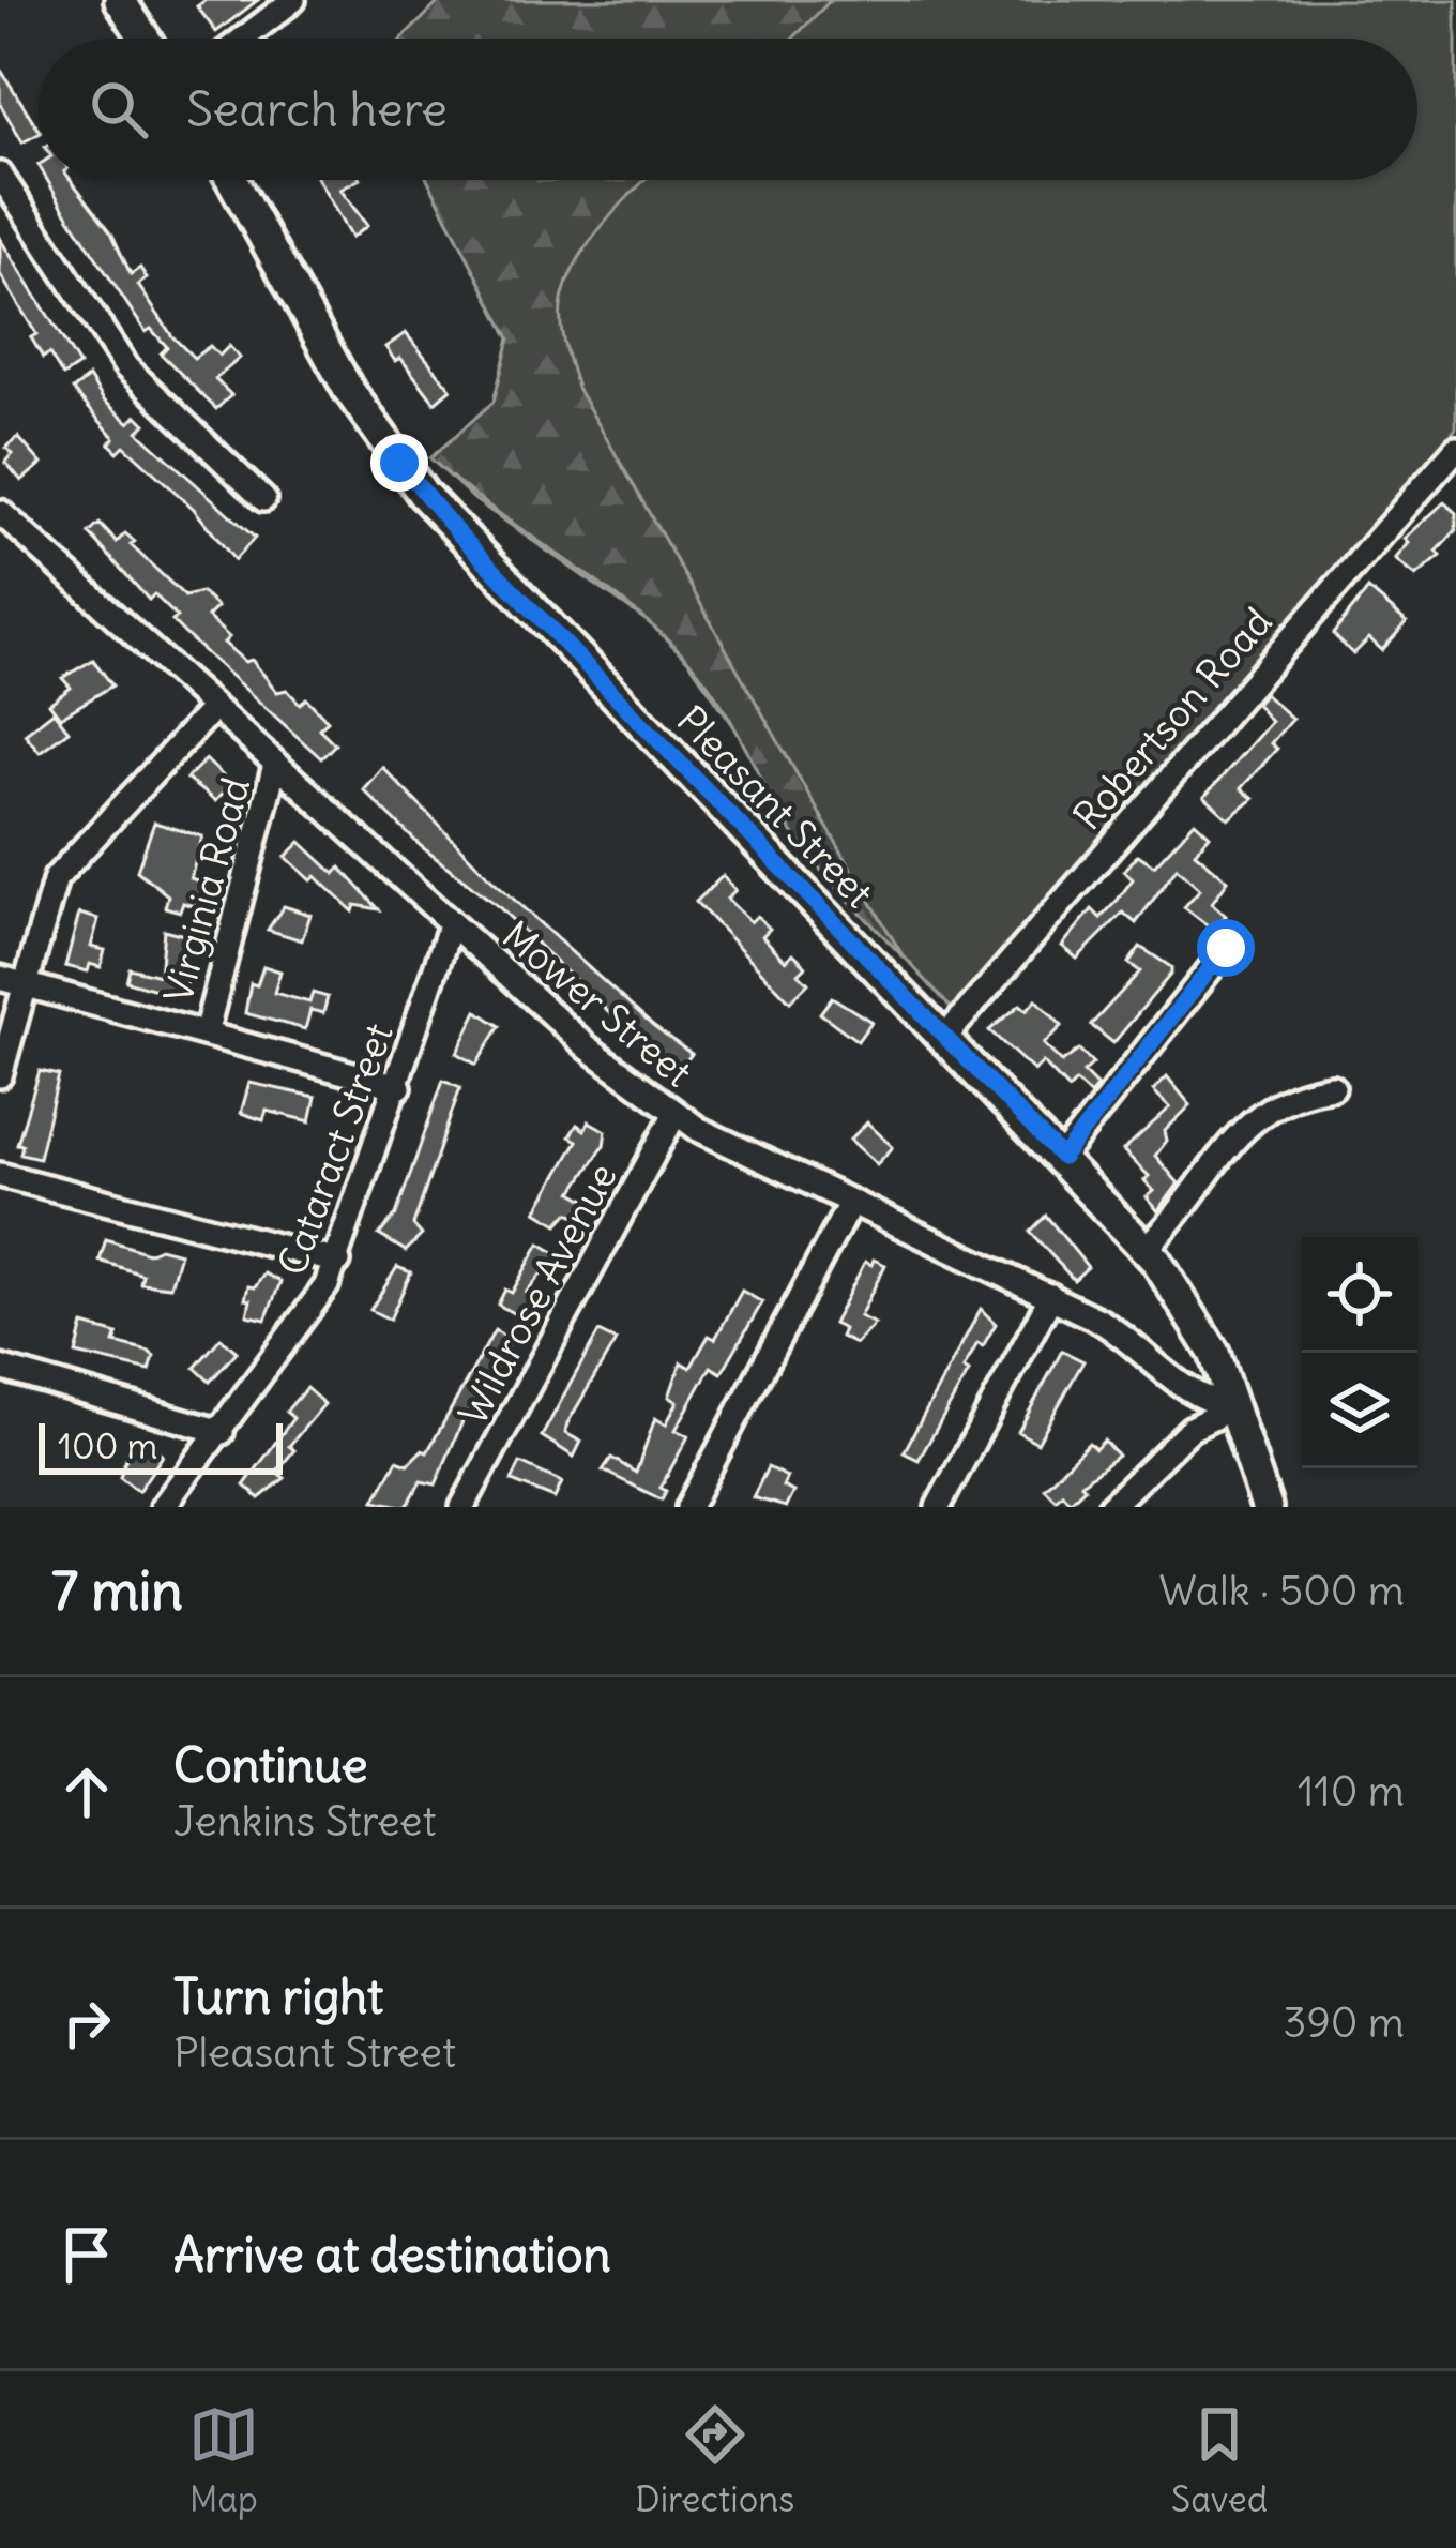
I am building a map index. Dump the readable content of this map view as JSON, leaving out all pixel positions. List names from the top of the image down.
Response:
{
  "streets": {
    "main road": ["Pleasant Street"],
    "street": [
      "Robertson Road",
      "Virginia Road",
      "Mower Street",
      "Cataract Street",
      "Wildrose Avenue"
    ]
  },
  "crossings": [
    ["Robertson Road", "Pleasant Street"],
    ["Pleasant Street", "Mower Street"],
    ["Virginia Road", "Mower Street"],
    ["Mower Street", "Cataract Street"],
    ["Mower Street", "Wildrose Avenue"]
  ],
  "scale_bar": "100 m",
  "page": {
    "search": "Search here",
    "scale": "100 m",
    "heading": ["7 min", "Walk · 500 m"],
    "list": [
      ["Continue", "Jenkins Street", "110 m"],
      ["Turn right", "Pleasant Street", "390 m"],
      "Arrive at destination"
    ],
    "nav": ["Map", "Directions", "Saved"]
  }
}
